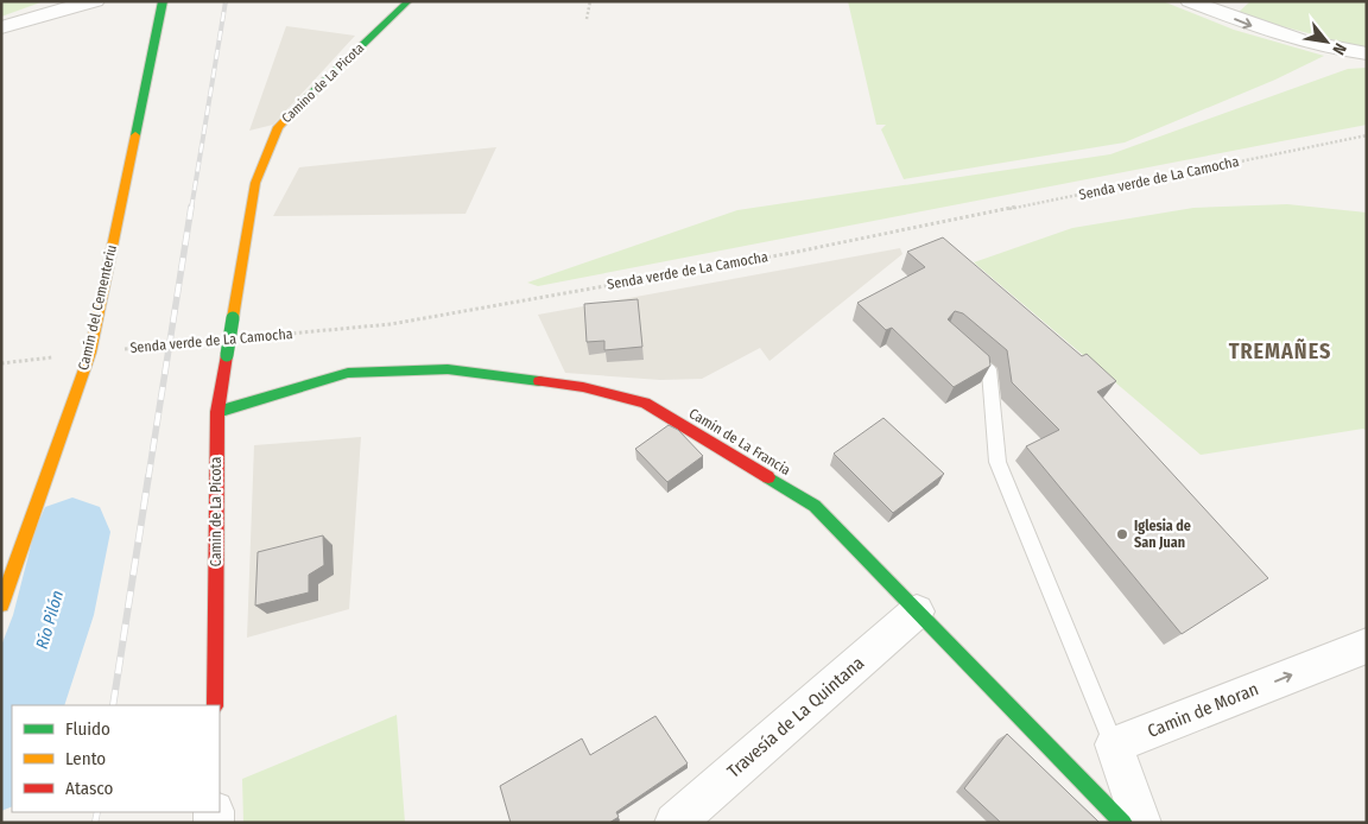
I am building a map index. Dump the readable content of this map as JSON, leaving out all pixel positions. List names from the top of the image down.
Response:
{
  "streets": {
    "street": [
      "Camino de La Picota",
      "Camín del Cementeriu",
      "Camin de La Francia",
      "Camin de La Picota",
      "Camin de Moran",
      "Travesía de La Quintana"
    ],
    "path": ["Senda verde de La Camocha"]
  },
  "crossings": [
    ["Camino de La Picota", "Camin de La Picota"],
    ["Senda verde de La Camocha", "Camín del Cementeriu"],
    ["Camin de La Francia", "Camin de La Picota"],
    ["Camin de La Francia", "Travesía de La Quintana"]
  ],
  "one_way": ["Camin de Moran"],
  "districts": ["TREMAÑES"],
  "water": ["Río Pilón"],
  "places": ["Iglesia de San Juan"],
  "legend": ["Fluido", "Lento", "Atasco"],
  "north": "bottom right"
}
